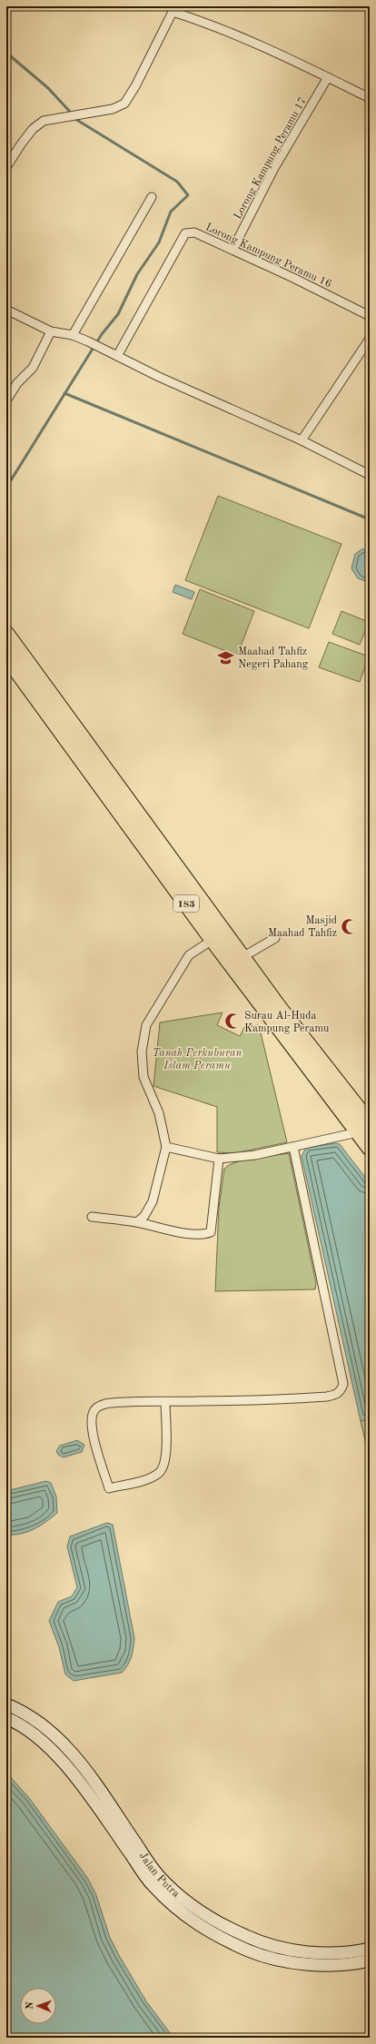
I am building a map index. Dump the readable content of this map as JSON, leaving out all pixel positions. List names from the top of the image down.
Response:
{
  "streets": {
    "highway": ["183"],
    "main road": ["Jalan Putra"],
    "street": ["Lorong Kampung Peramu 17", "Lorong Kampung Peramu 16"]
  },
  "crossings": [
    ["Lorong Kampung Peramu 17", "Lorong Kampung Peramu 16"]
  ],
  "parks": ["Tanah Perkuburan Islam Peramu"],
  "places": {
    "school or university": ["Maahad Tahfiz Negeri Pahang"],
    "mosque": ["Masjid Maahad Tahfiz", "Surau Al-Huda Kampung Peramu"]
  },
  "north": "left"
}
